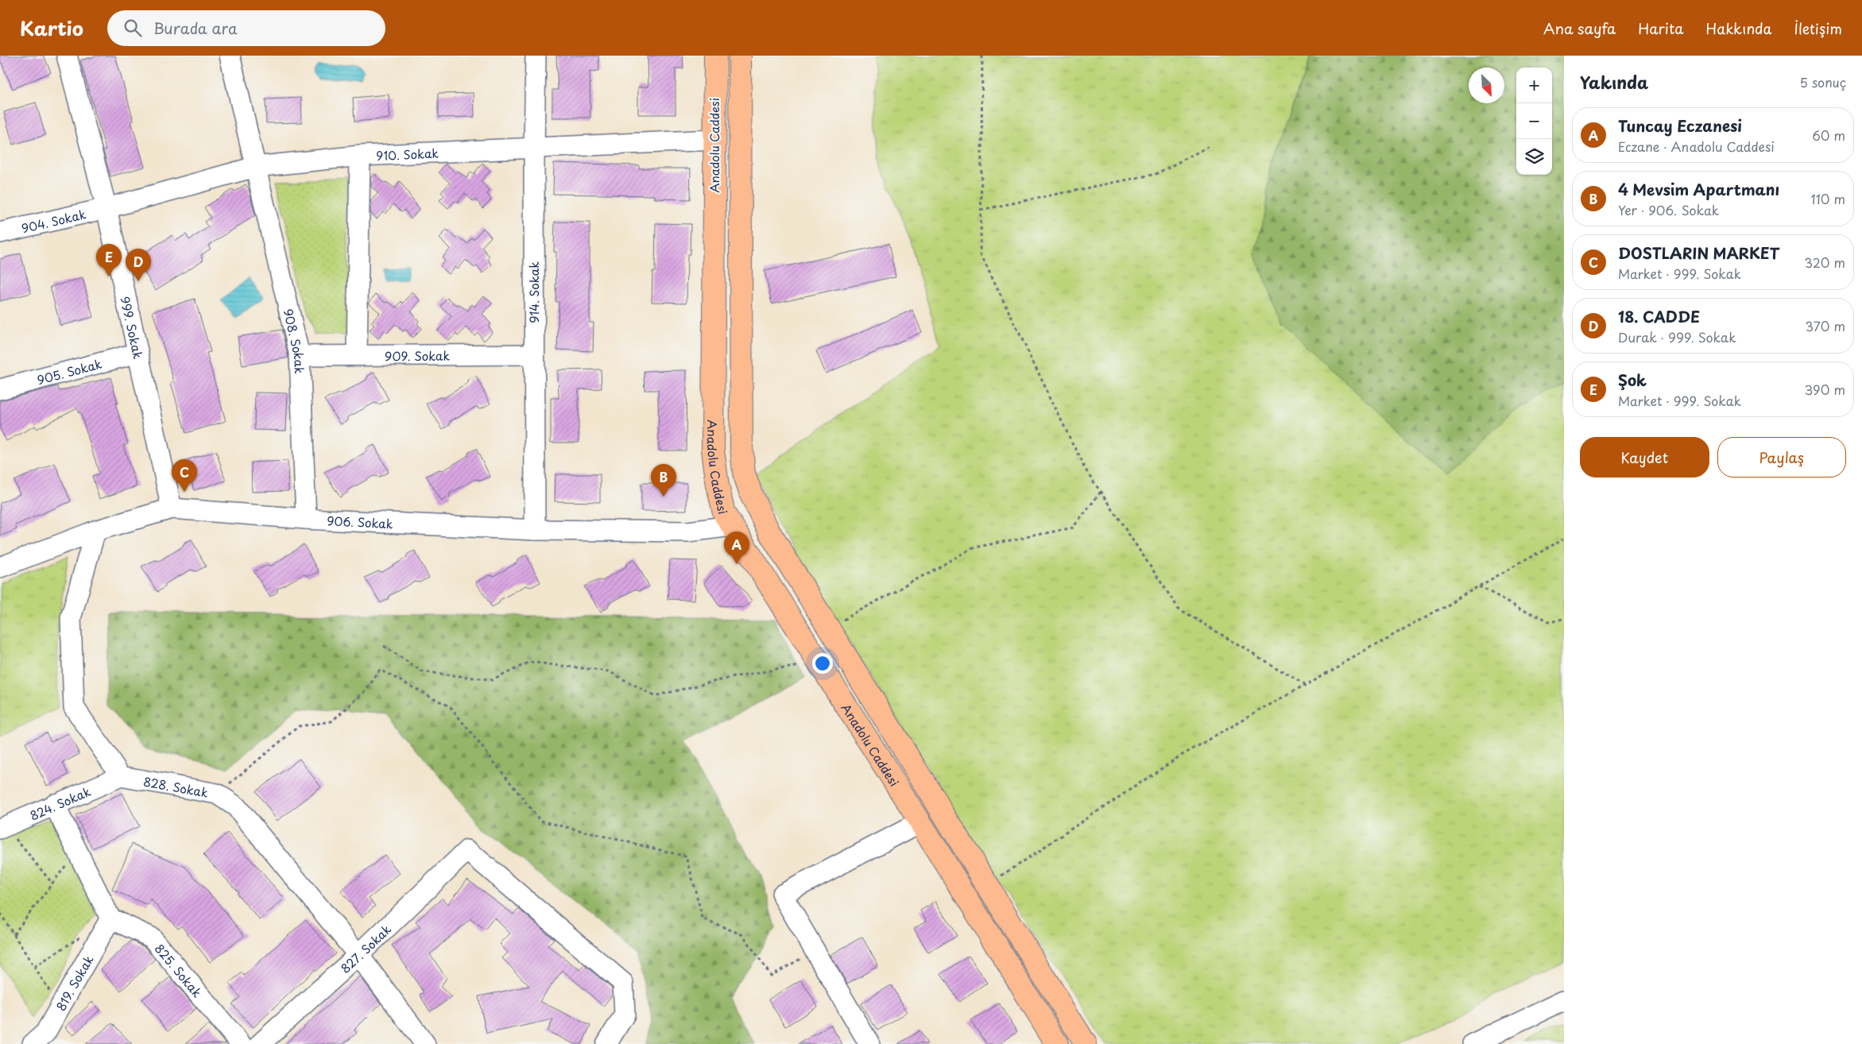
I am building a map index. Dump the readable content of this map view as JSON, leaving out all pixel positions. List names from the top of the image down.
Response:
{
  "streets": {
    "main road": ["Anadolu Caddesi"],
    "street": [
      "910. Sokak",
      "904. Sokak",
      "914. Sokak",
      "999. Sokak",
      "908. Sokak",
      "909. Sokak",
      "905. Sokak",
      "906. Sokak",
      "828. Sokak",
      "824. Sokak",
      "827. Sokak",
      "825. Sokak",
      "819. Sokak"
    ]
  },
  "crossings": [
    ["Anadolu Caddesi", "910. Sokak"],
    ["Anadolu Caddesi", "906. Sokak"],
    ["910. Sokak", "904. Sokak"],
    ["910. Sokak", "914. Sokak"],
    ["910. Sokak", "999. Sokak"],
    ["910. Sokak", "908. Sokak"],
    ["904. Sokak", "999. Sokak"],
    ["914. Sokak", "909. Sokak"],
    ["914. Sokak", "906. Sokak"],
    ["999. Sokak", "905. Sokak"],
    ["999. Sokak", "906. Sokak"],
    ["908. Sokak", "909. Sokak"],
    ["908. Sokak", "906. Sokak"],
    ["828. Sokak", "824. Sokak"],
    ["828. Sokak", "827. Sokak"],
    ["825. Sokak", "819. Sokak"]
  ],
  "north": "bottom right",
  "page": {
    "header": "Kartio",
    "search": "Burada ara",
    "nav": [
      "Ana sayfa",
      "Harita",
      "Hakkında",
      "İletişim"
    ],
    "heading": ["Yakında", "5 sonuç"],
    "map_buttons": ["+", "−"],
    "list": [
      {
        "mark": "A",
        "name": "Tuncay Eczanesi",
        "note": "Eczane · Anadolu Caddesi",
        "value": "60 m"
      },
      {
        "mark": "B",
        "name": "4 Mevsim Apartmanı",
        "note": "Yer · 906. Sokak",
        "value": "110 m"
      },
      {
        "mark": "C",
        "name": "DOSTLARIN MARKET",
        "note": "Market · 999. Sokak",
        "value": "320 m"
      },
      {
        "mark": "D",
        "name": "18. CADDE",
        "note": "Durak · 999. Sokak",
        "value": "370 m"
      },
      {
        "mark": "E",
        "name": "Şok",
        "note": "Market · 999. Sokak",
        "value": "390 m"
      }
    ],
    "pins": [
      "E",
      "D",
      "C",
      "B",
      "A"
    ],
    "buttons": ["Kaydet", "Paylaş"]
  }
}
